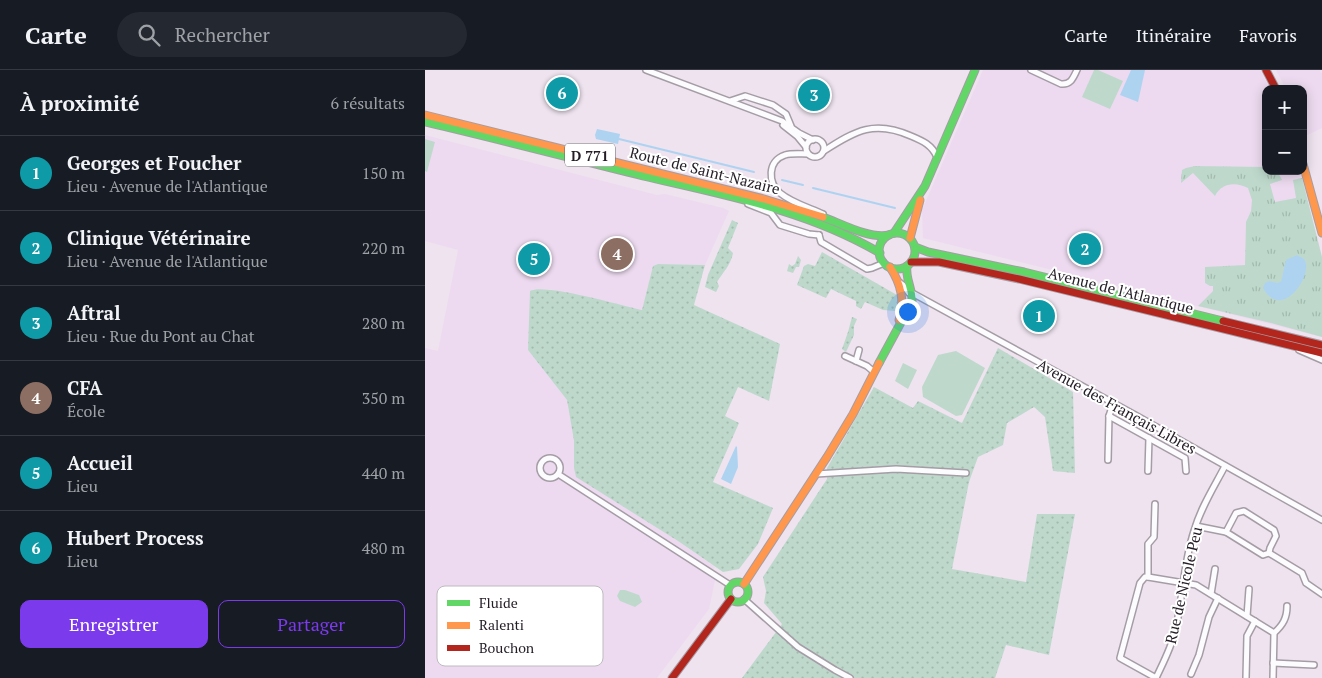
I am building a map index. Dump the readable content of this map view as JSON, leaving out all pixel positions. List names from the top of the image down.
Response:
{
  "streets": {
    "main road": ["D 771", "Route de Saint-Nazaire", "Avenue de l'Atlantique"],
    "street": ["Avenue des Français Libres", "Rue de Nicole Peu"]
  },
  "crossings": [
    ["Route de Saint-Nazaire", "Avenue de l'Atlantique"],
    ["Avenue des Français Libres", "Rue de Nicole Peu"]
  ],
  "legend": ["Fluide", "Ralenti", "Bouchon"],
  "page": {
    "header": "Carte",
    "search": "Rechercher",
    "nav": ["Carte", "Itinéraire", "Favoris"],
    "heading": ["À proximité", "6 résultats"],
    "pins": [
      "6",
      "3",
      "2",
      "4",
      "5",
      "1"
    ],
    "map_buttons": ["+", "−"],
    "list": [
      {
        "mark": "1",
        "name": "Georges et Foucher",
        "note": "Lieu · Avenue de l'Atlantique",
        "value": "150 m"
      },
      {
        "mark": "2",
        "name": "Clinique Vétérinaire",
        "note": "Lieu · Avenue de l'Atlantique",
        "value": "220 m"
      },
      {
        "mark": "3",
        "name": "Aftral",
        "note": "Lieu · Rue du Pont au Chat",
        "value": "280 m"
      },
      {
        "mark": "4",
        "name": "CFA",
        "note": "École",
        "value": "350 m"
      },
      {
        "mark": "5",
        "name": "Accueil",
        "note": "Lieu",
        "value": "440 m"
      },
      {
        "mark": "6",
        "name": "Hubert Process",
        "note": "Lieu",
        "value": "480 m"
      }
    ],
    "buttons": ["Enregistrer", "Partager"]
  }
}
